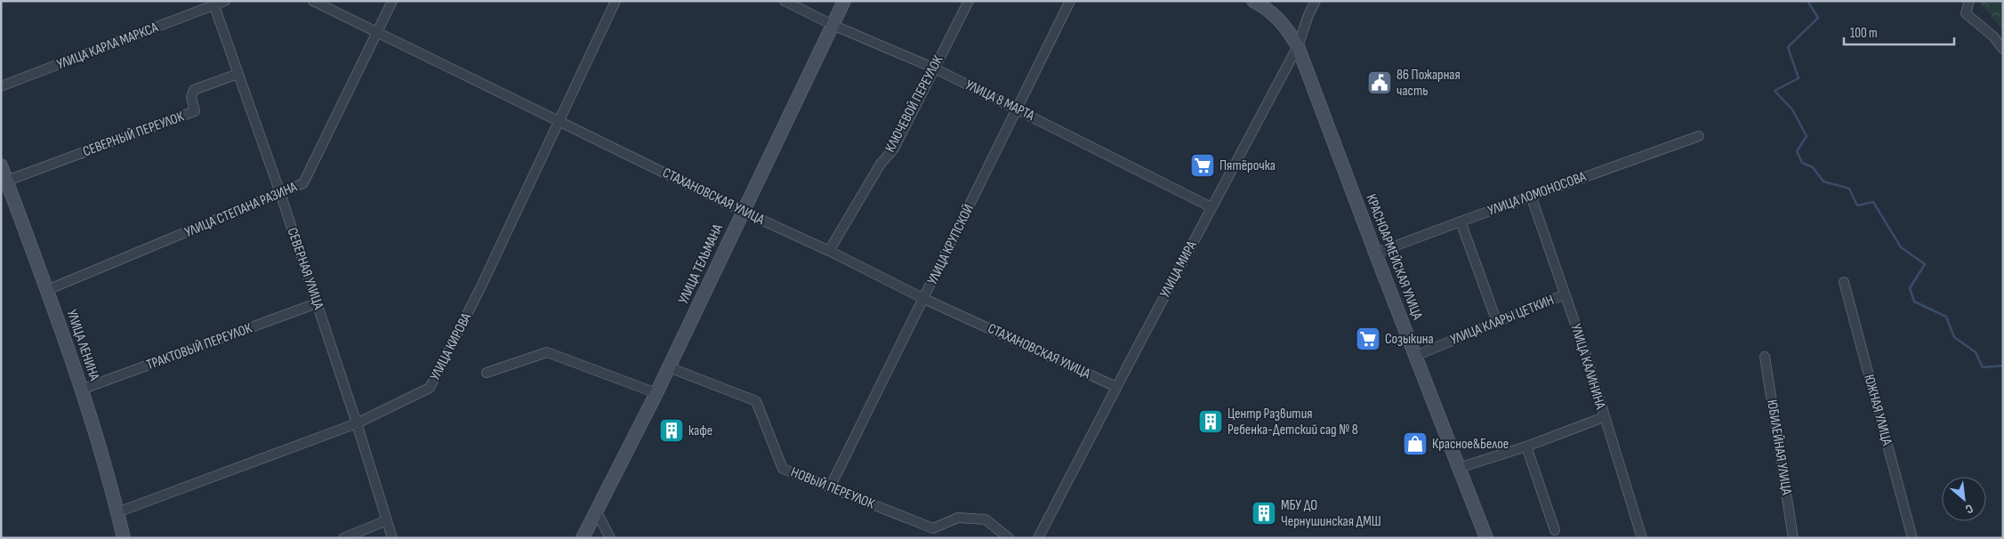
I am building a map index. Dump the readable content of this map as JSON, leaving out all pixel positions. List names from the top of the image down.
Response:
{
  "streets": {
    "street": [
      "УЛИЦА КАРЛА МАРКСА",
      "УЛИЦА 8 МАРТА",
      "КЛЮЧЕВОЙ ПЕРЕУЛОК",
      "СЕВЕРНЫЙ ПЕРЕУЛОК",
      "УЛИЦА ЛОМОНОСОВА",
      "СТАХАНОВСКАЯ УЛИЦА",
      "УЛИЦА СТЕПАНА РАЗИНА",
      "УЛИЦА КРУПСКОЙ",
      "КРАСНОАРМЕЙСКАЯ УЛИЦА",
      "УЛИЦА ТЕЛЬМАНА",
      "СЕВЕРНАЯ УЛИЦА",
      "УЛИЦА МИРА",
      "УЛИЦА КЛАРЫ ЦЕТКИН",
      "УЛИЦА ЛЕНИНА",
      "ТРАКТОВЫЙ ПЕРЕУЛОК",
      "УЛИЦА КИРОВА",
      "УЛИЦА КАЛИНИНА",
      "ЮЖНАЯ УЛИЦА",
      "ЮБИЛЕЙНАЯ УЛИЦА",
      "НОВЫЙ ПЕРЕУЛОК"
    ]
  },
  "crossings": [
    ["УЛИЦА КАРЛА МАРКСА", "СЕВЕРНАЯ УЛИЦА"],
    ["УЛИЦА 8 МАРТА", "КЛЮЧЕВОЙ ПЕРЕУЛОК"],
    ["УЛИЦА 8 МАРТА", "УЛИЦА КРУПСКОЙ"],
    ["УЛИЦА 8 МАРТА", "УЛИЦА ТЕЛЬМАНА"],
    ["УЛИЦА 8 МАРТА", "УЛИЦА МИРА"],
    ["КЛЮЧЕВОЙ ПЕРЕУЛОК", "СТАХАНОВСКАЯ УЛИЦА"],
    ["СЕВЕРНЫЙ ПЕРЕУЛОК", "СЕВЕРНАЯ УЛИЦА"],
    ["СЕВЕРНЫЙ ПЕРЕУЛОК", "УЛИЦА ЛЕНИНА"],
    ["УЛИЦА ЛОМОНОСОВА", "КРАСНОАРМЕЙСКАЯ УЛИЦА"],
    ["УЛИЦА ЛОМОНОСОВА", "УЛИЦА КАЛИНИНА"],
    ["СТАХАНОВСКАЯ УЛИЦА", "УЛИЦА СТЕПАНА РАЗИНА"],
    ["СТАХАНОВСКАЯ УЛИЦА", "УЛИЦА КРУПСКОЙ"],
    ["СТАХАНОВСКАЯ УЛИЦА", "УЛИЦА ТЕЛЬМАНА"],
    ["СТАХАНОВСКАЯ УЛИЦА", "УЛИЦА МИРА"],
    ["СТАХАНОВСКАЯ УЛИЦА", "УЛИЦА КИРОВА"],
    ["УЛИЦА СТЕПАНА РАЗИНА", "СЕВЕРНАЯ УЛИЦА"],
    ["УЛИЦА СТЕПАНА РАЗИНА", "УЛИЦА ЛЕНИНА"],
    ["УЛИЦА КРУПСКОЙ", "НОВЫЙ ПЕРЕУЛОК"],
    ["КРАСНОАРМЕЙСКАЯ УЛИЦА", "УЛИЦА МИРА"],
    ["КРАСНОАРМЕЙСКАЯ УЛИЦА", "УЛИЦА КЛАРЫ ЦЕТКИН"],
    ["УЛИЦА ТЕЛЬМАНА", "НОВЫЙ ПЕРЕУЛОК"],
    ["СЕВЕРНАЯ УЛИЦА", "ТРАКТОВЫЙ ПЕРЕУЛОК"],
    ["СЕВЕРНАЯ УЛИЦА", "УЛИЦА КИРОВА"],
    ["УЛИЦА КЛАРЫ ЦЕТКИН", "УЛИЦА КАЛИНИНА"],
    ["УЛИЦА ЛЕНИНА", "ТРАКТОВЫЙ ПЕРЕУЛОК"],
    ["УЛИЦА ЛЕНИНА", "УЛИЦА КИРОВА"]
  ],
  "places": {
    "public building": ["86 Пожарная часть"],
    "supermarket": ["Пятёрочка", "Созыкина"],
    "building": ["Центр Развития Ребенка-Детский сад № 8", "кафе", "МБУ ДО Чернушинская ДМШ"],
    "shop": ["Красное&Белое"]
  },
  "scale_bar": "100 m",
  "north": "bottom right"
}
